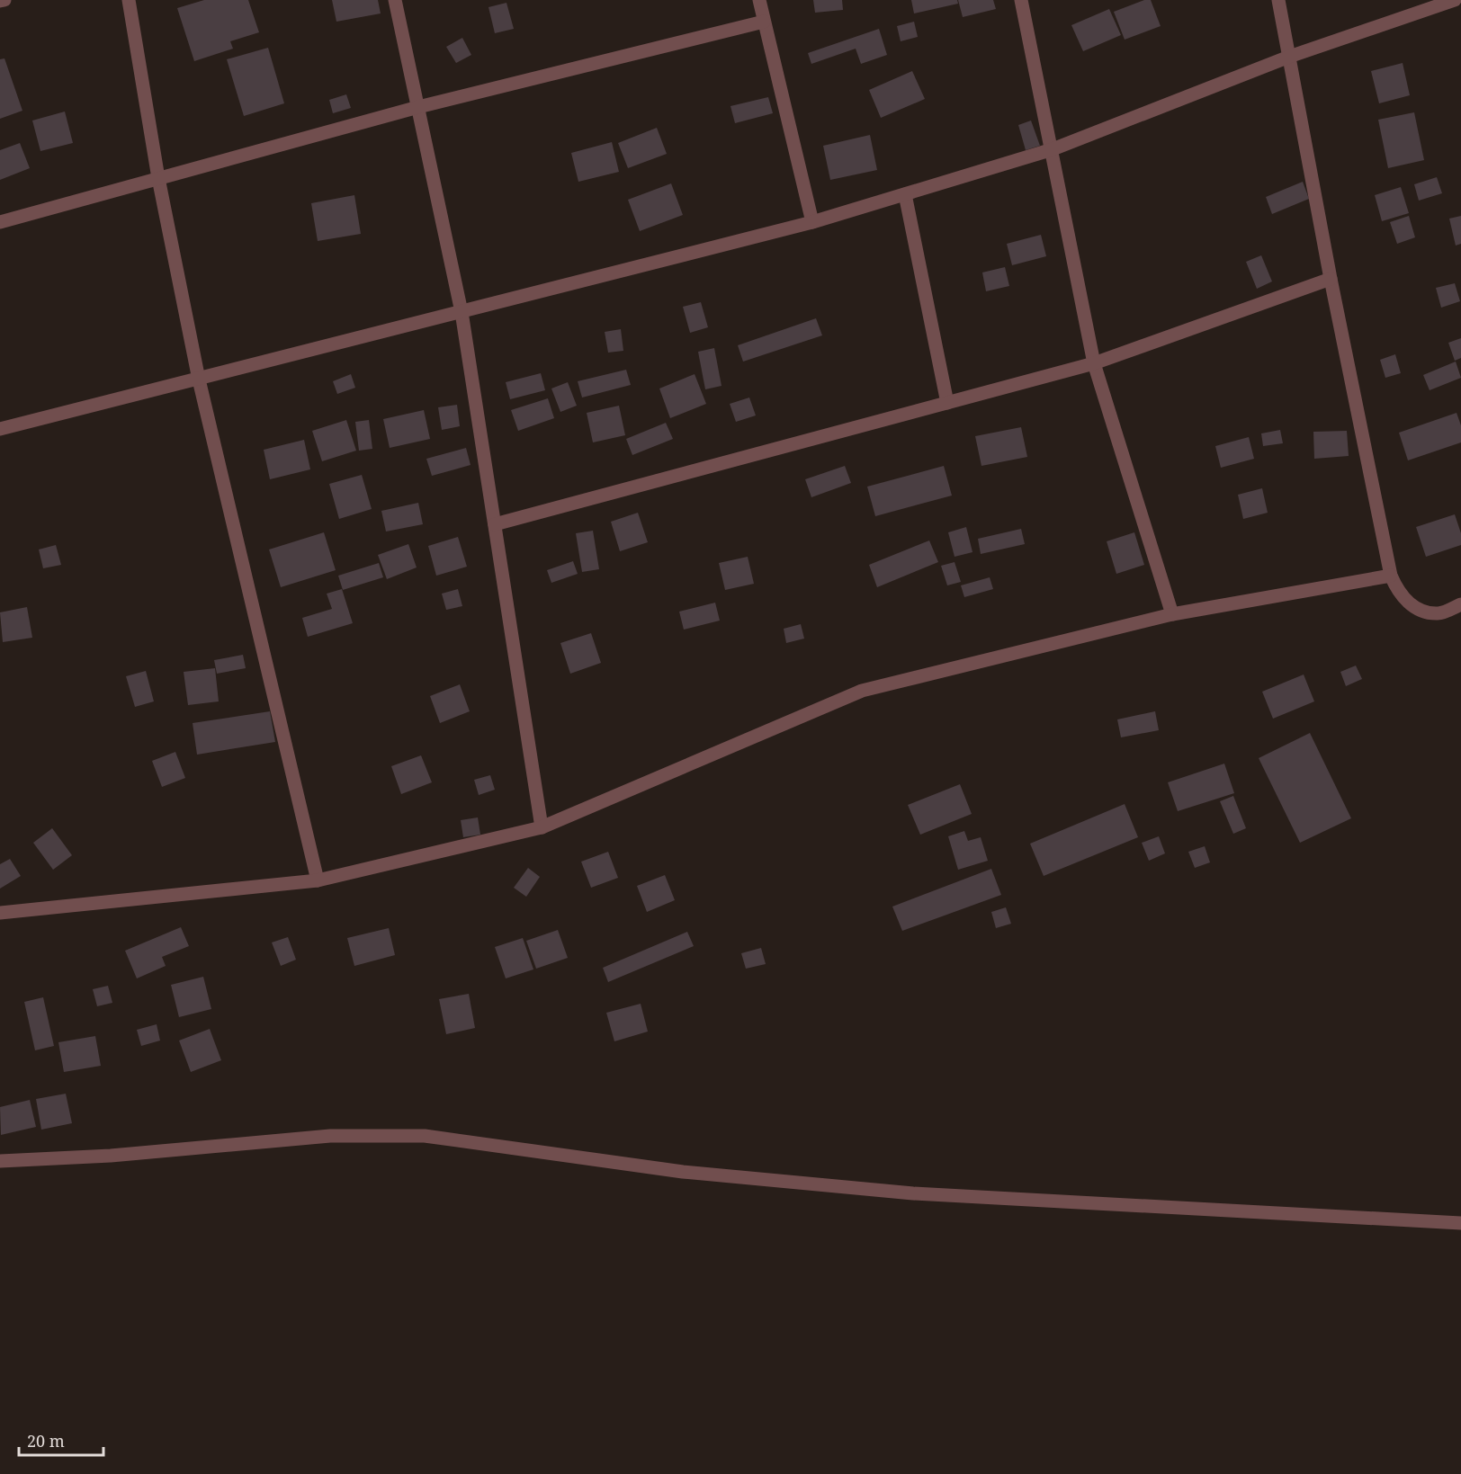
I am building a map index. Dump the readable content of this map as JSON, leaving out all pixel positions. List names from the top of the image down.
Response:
{
  "scale_bar": "20 m"
}
